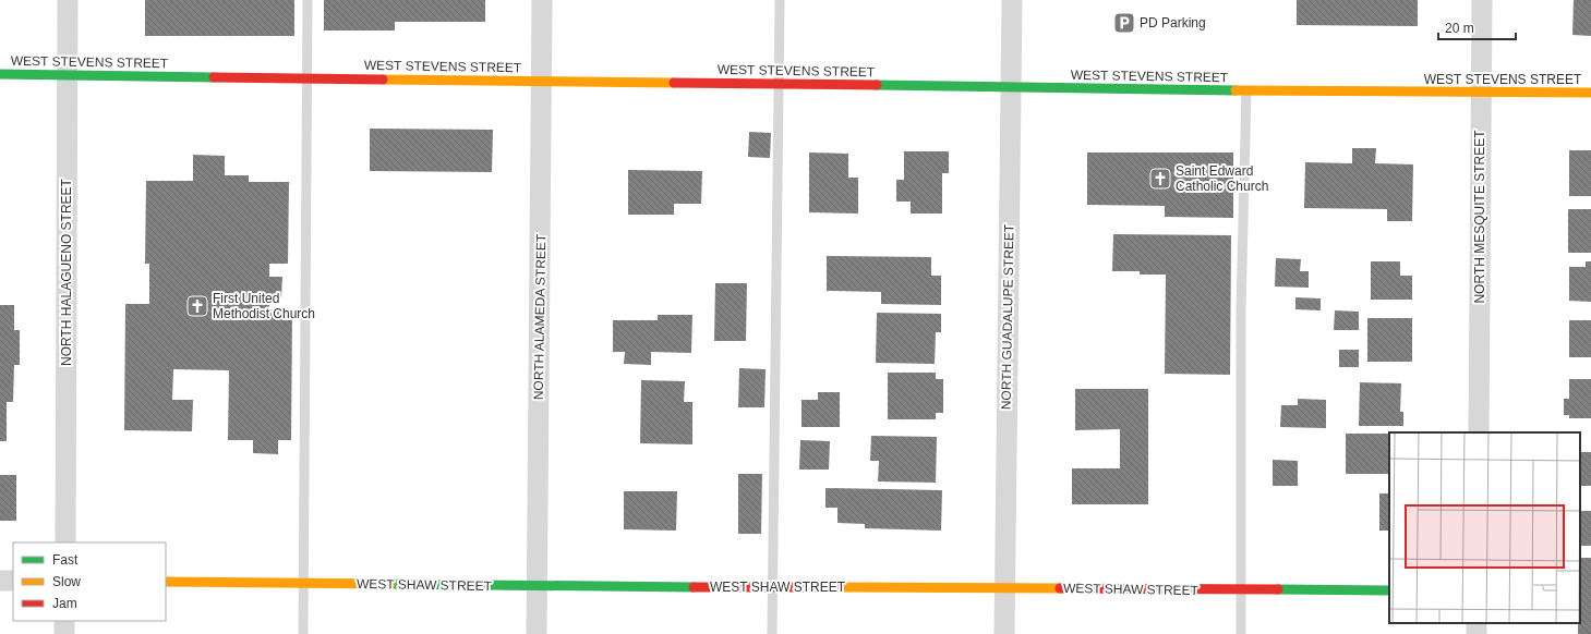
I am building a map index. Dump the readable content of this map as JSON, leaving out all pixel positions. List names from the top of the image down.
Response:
{
  "streets": {
    "street": [
      "WEST STEVENS STREET",
      "NORTH MESQUITE STREET",
      "NORTH HALAGUENO STREET",
      "NORTH ALAMEDA STREET",
      "NORTH GUADALUPE STREET",
      "WEST SHAW STREET"
    ]
  },
  "crossings": [
    ["WEST STEVENS STREET", "NORTH MESQUITE STREET"],
    ["WEST STEVENS STREET", "NORTH HALAGUENO STREET"],
    ["WEST STEVENS STREET", "NORTH ALAMEDA STREET"],
    ["WEST STEVENS STREET", "NORTH GUADALUPE STREET"],
    ["NORTH ALAMEDA STREET", "WEST SHAW STREET"],
    ["NORTH GUADALUPE STREET", "WEST SHAW STREET"]
  ],
  "places": {
    "parking": ["PD Parking"],
    "church": ["Saint Edward Catholic Church", "First United Methodist Church"]
  },
  "legend": ["Fast", "Slow", "Jam"],
  "scale_bar": "20 m"
}
